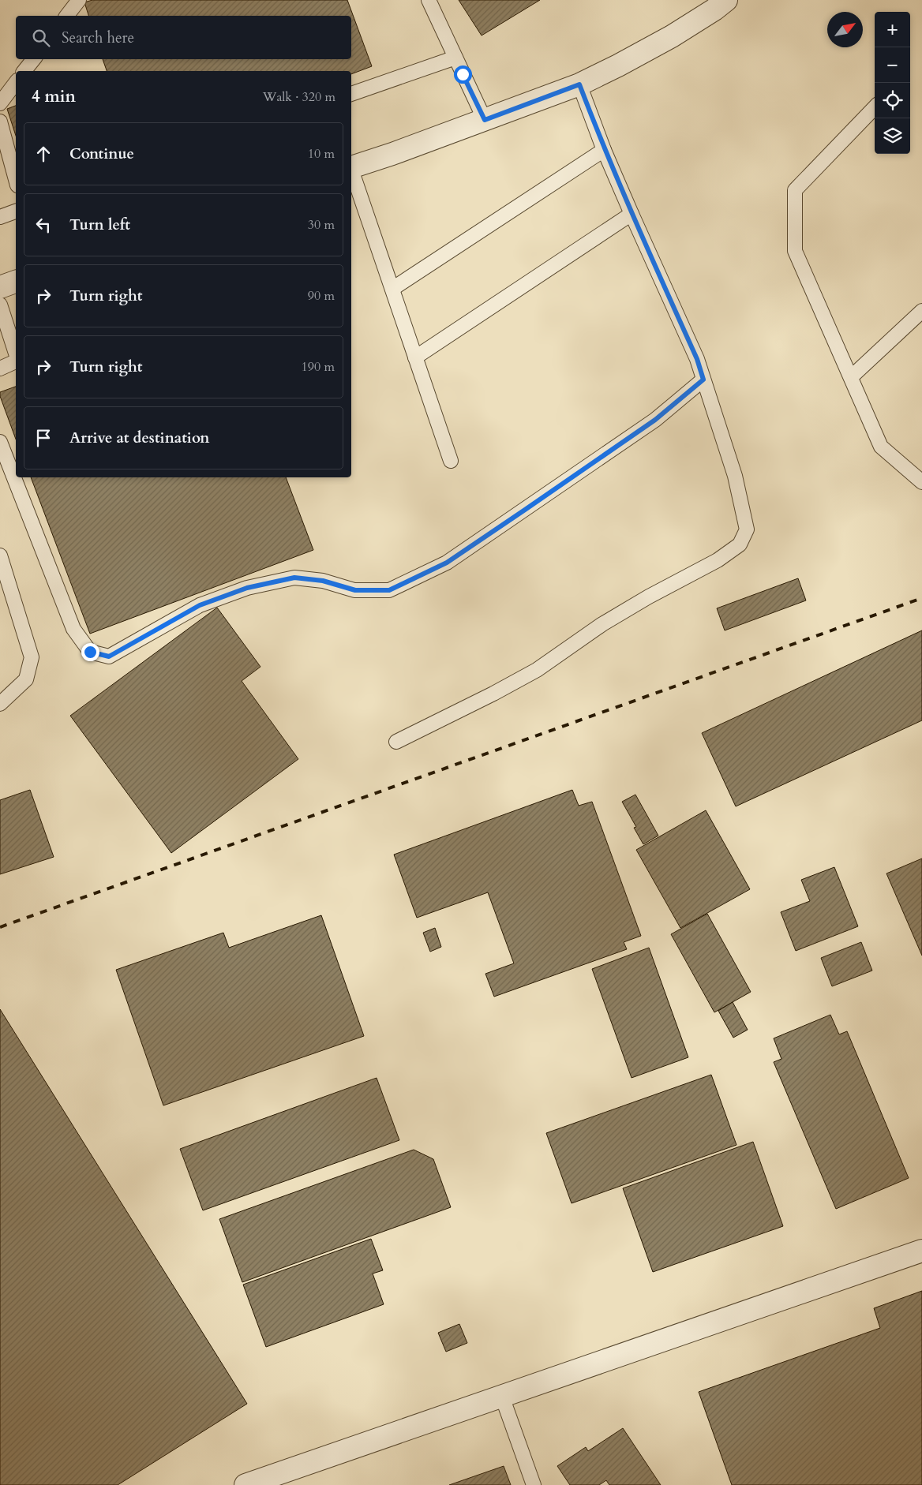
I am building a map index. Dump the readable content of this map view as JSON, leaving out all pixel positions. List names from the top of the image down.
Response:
{
  "north": "top right",
  "page": {
    "map_buttons": ["+", "−"],
    "search": "Search here",
    "heading": ["4 min", "Walk · 320 m"],
    "list": [
      ["Continue", "10 m"],
      ["Turn left", "30 m"],
      ["Turn right", "90 m"],
      ["Turn right", "190 m"],
      "Arrive at destination"
    ]
  }
}
